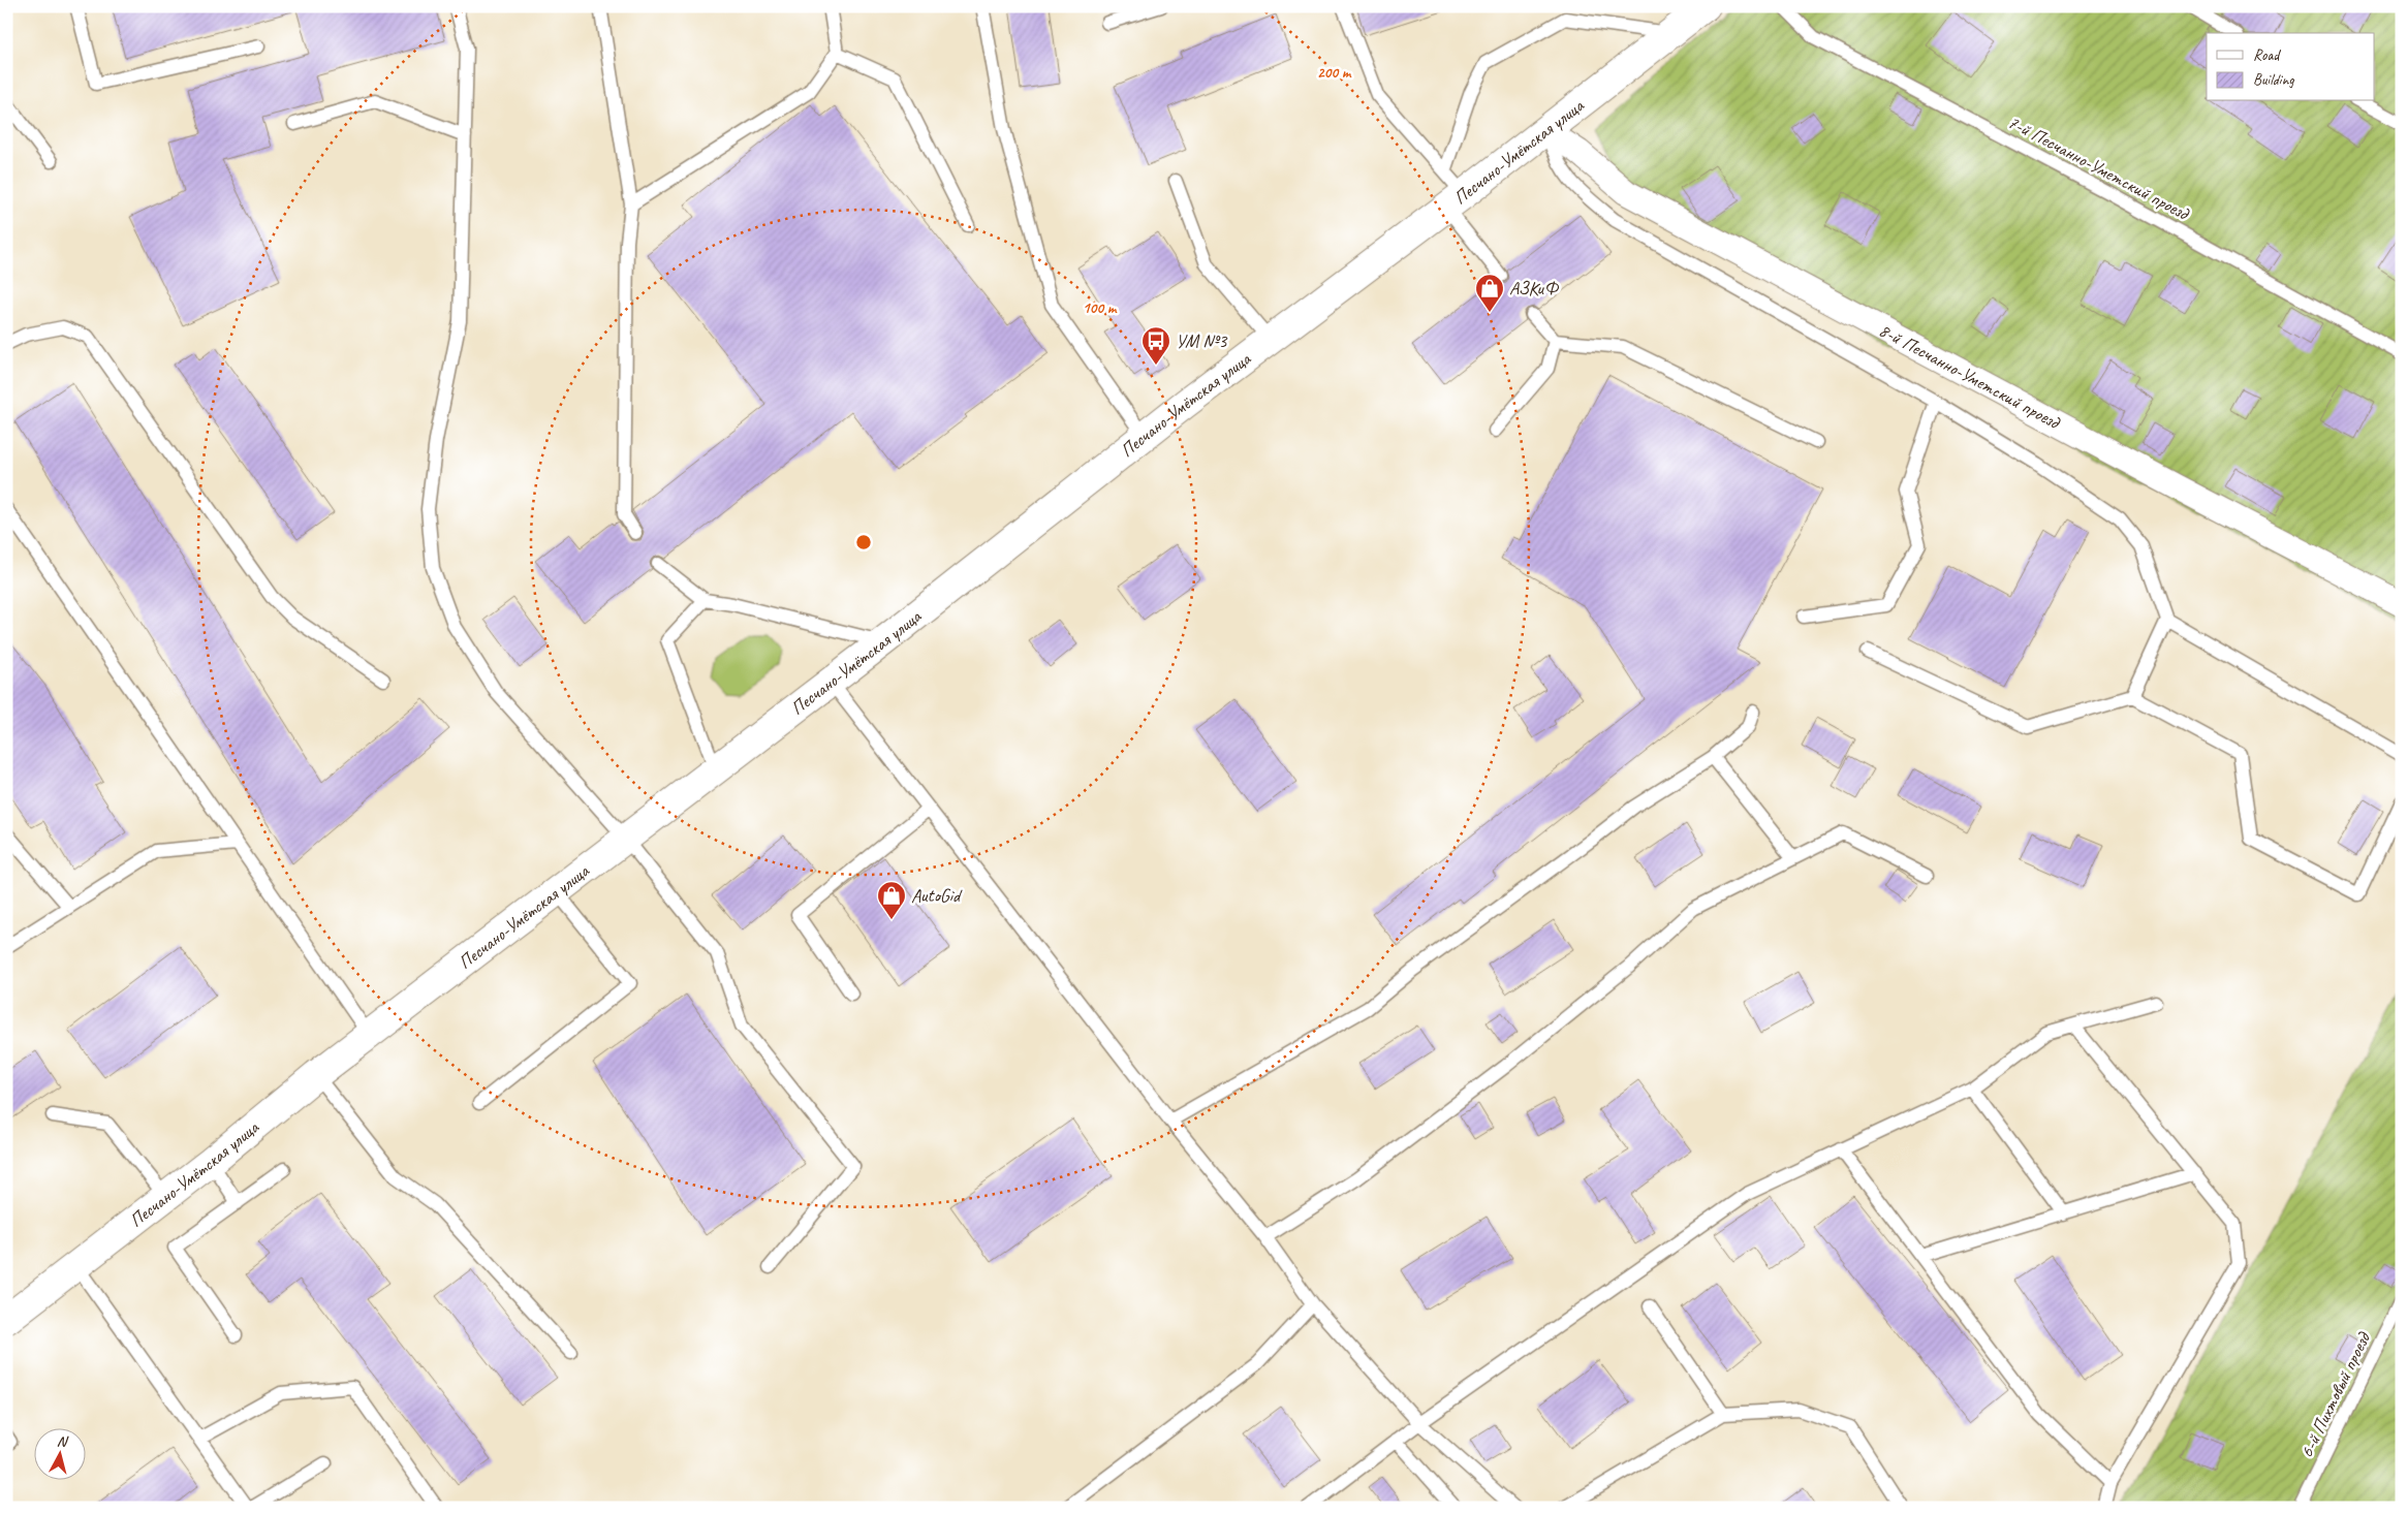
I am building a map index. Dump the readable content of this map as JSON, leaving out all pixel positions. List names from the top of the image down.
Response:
{
  "streets": {
    "main road": ["Песчано-Умётская улица"],
    "street": ["8-й Песчанно-Уметский проезд"],
    "lane": ["7-й Песчанно-Уметский проезд", "6-й Пихтовый проезд"]
  },
  "crossings": [
    ["Песчано-Умётская улица", "8-й Песчанно-Уметский проезд"]
  ],
  "places": {
    "shop": ["АЗКиФ", "AutoGid"],
    "bus stop": ["УМ №3"]
  },
  "legend": ["Road", "Building"],
  "north": "top",
  "rings": ["200 m", "100 m"]
}
